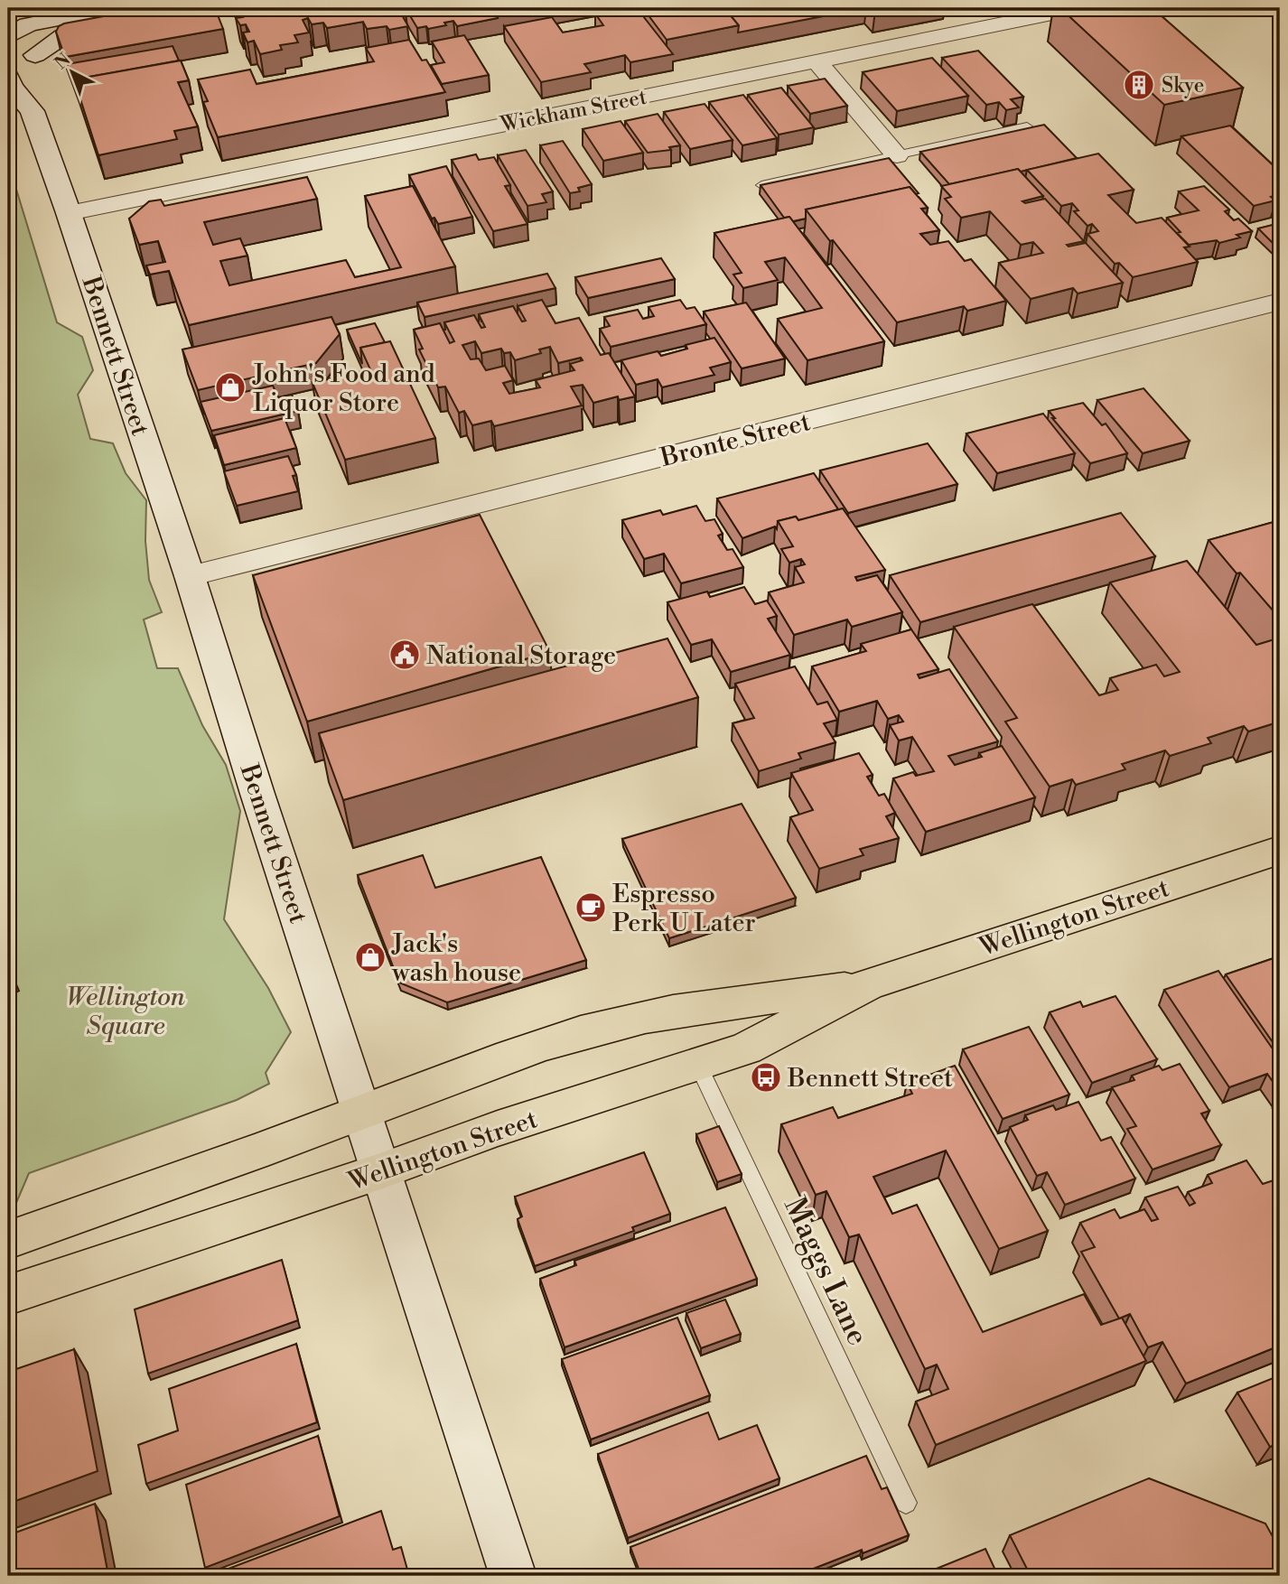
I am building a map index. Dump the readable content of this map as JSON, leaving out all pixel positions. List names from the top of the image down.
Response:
{
  "streets": {
    "main road": ["Bennett Street", "Wellington Street"],
    "street": ["Wickham Street", "Bronte Street"],
    "lane": ["Maggs Lane"]
  },
  "crossings": [
    ["Wickham Street", "Bennett Street"],
    ["Bennett Street", "Bronte Street"],
    ["Bennett Street", "Wellington Street"],
    ["Wellington Street", "Maggs Lane"]
  ],
  "parks": ["Wellington Square"],
  "places": {
    "building": ["Skye"],
    "shop": ["John's Food and Liquor Store", "Jack's wash house"],
    "public building": ["National Storage"],
    "cafe": ["Espresso Perk U Later"],
    "bus stop": ["Bennett Street"]
  },
  "north": "top left"
}
